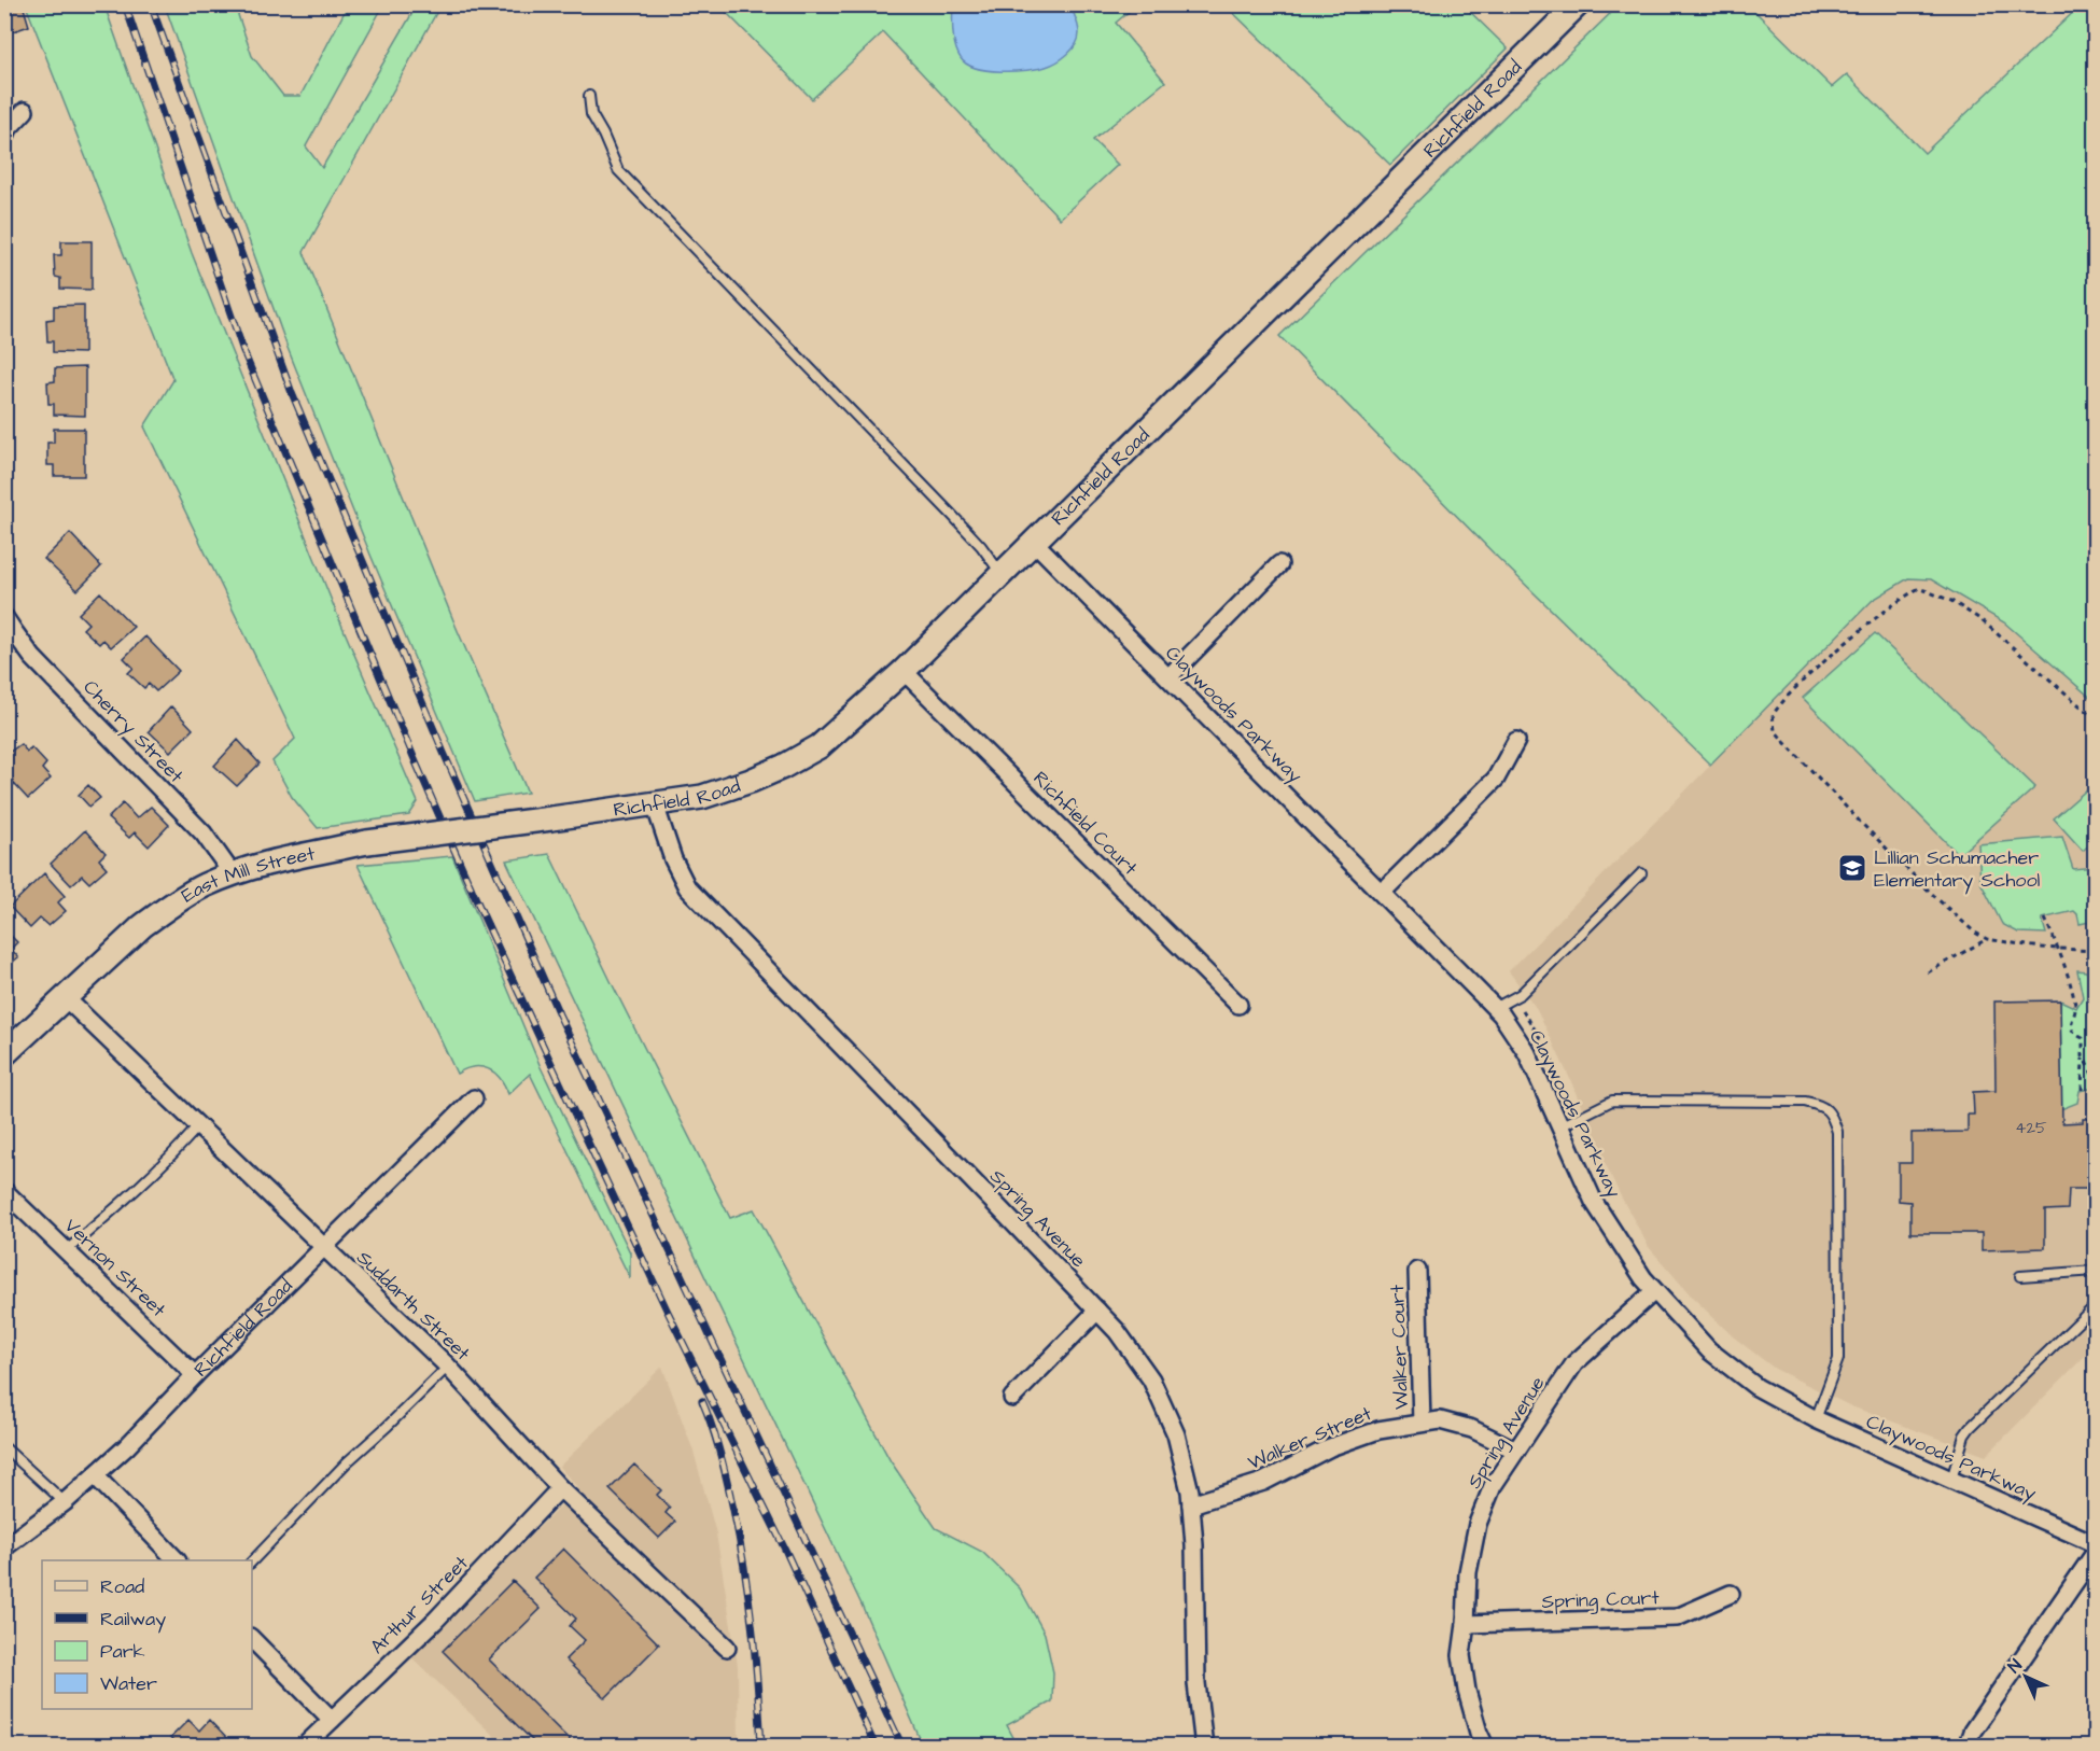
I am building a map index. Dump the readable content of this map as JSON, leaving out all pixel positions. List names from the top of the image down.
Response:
{
  "streets": {
    "street": [
      "Richfield Road",
      "Claywoods Parkway",
      "Cherry Street",
      "Richfield Court",
      "East Mill Street",
      "Spring Avenue",
      "Vernon Street",
      "Suddarth Street",
      "Walker Court",
      "Walker Street",
      "Spring Court",
      "Arthur Street"
    ]
  },
  "crossings": [
    ["Richfield Road", "Claywoods Parkway"],
    ["Richfield Road", "Richfield Court"],
    ["Richfield Road", "East Mill Street"],
    ["Richfield Road", "Spring Avenue"],
    ["Richfield Road", "Vernon Street"],
    ["Richfield Road", "Suddarth Street"],
    ["Claywoods Parkway", "Spring Avenue"],
    ["Cherry Street", "East Mill Street"],
    ["East Mill Street", "Suddarth Street"],
    ["Spring Avenue", "Walker Street"],
    ["Spring Avenue", "Spring Court"],
    ["Suddarth Street", "Arthur Street"],
    ["Walker Court", "Walker Street"]
  ],
  "places": {
    "school or university": ["Lillian Schumacher Elementary School"]
  },
  "house_numbers": ["425"],
  "legend": [
    "Road",
    "Railway",
    "Park",
    "Water"
  ],
  "north": "top left"
}
